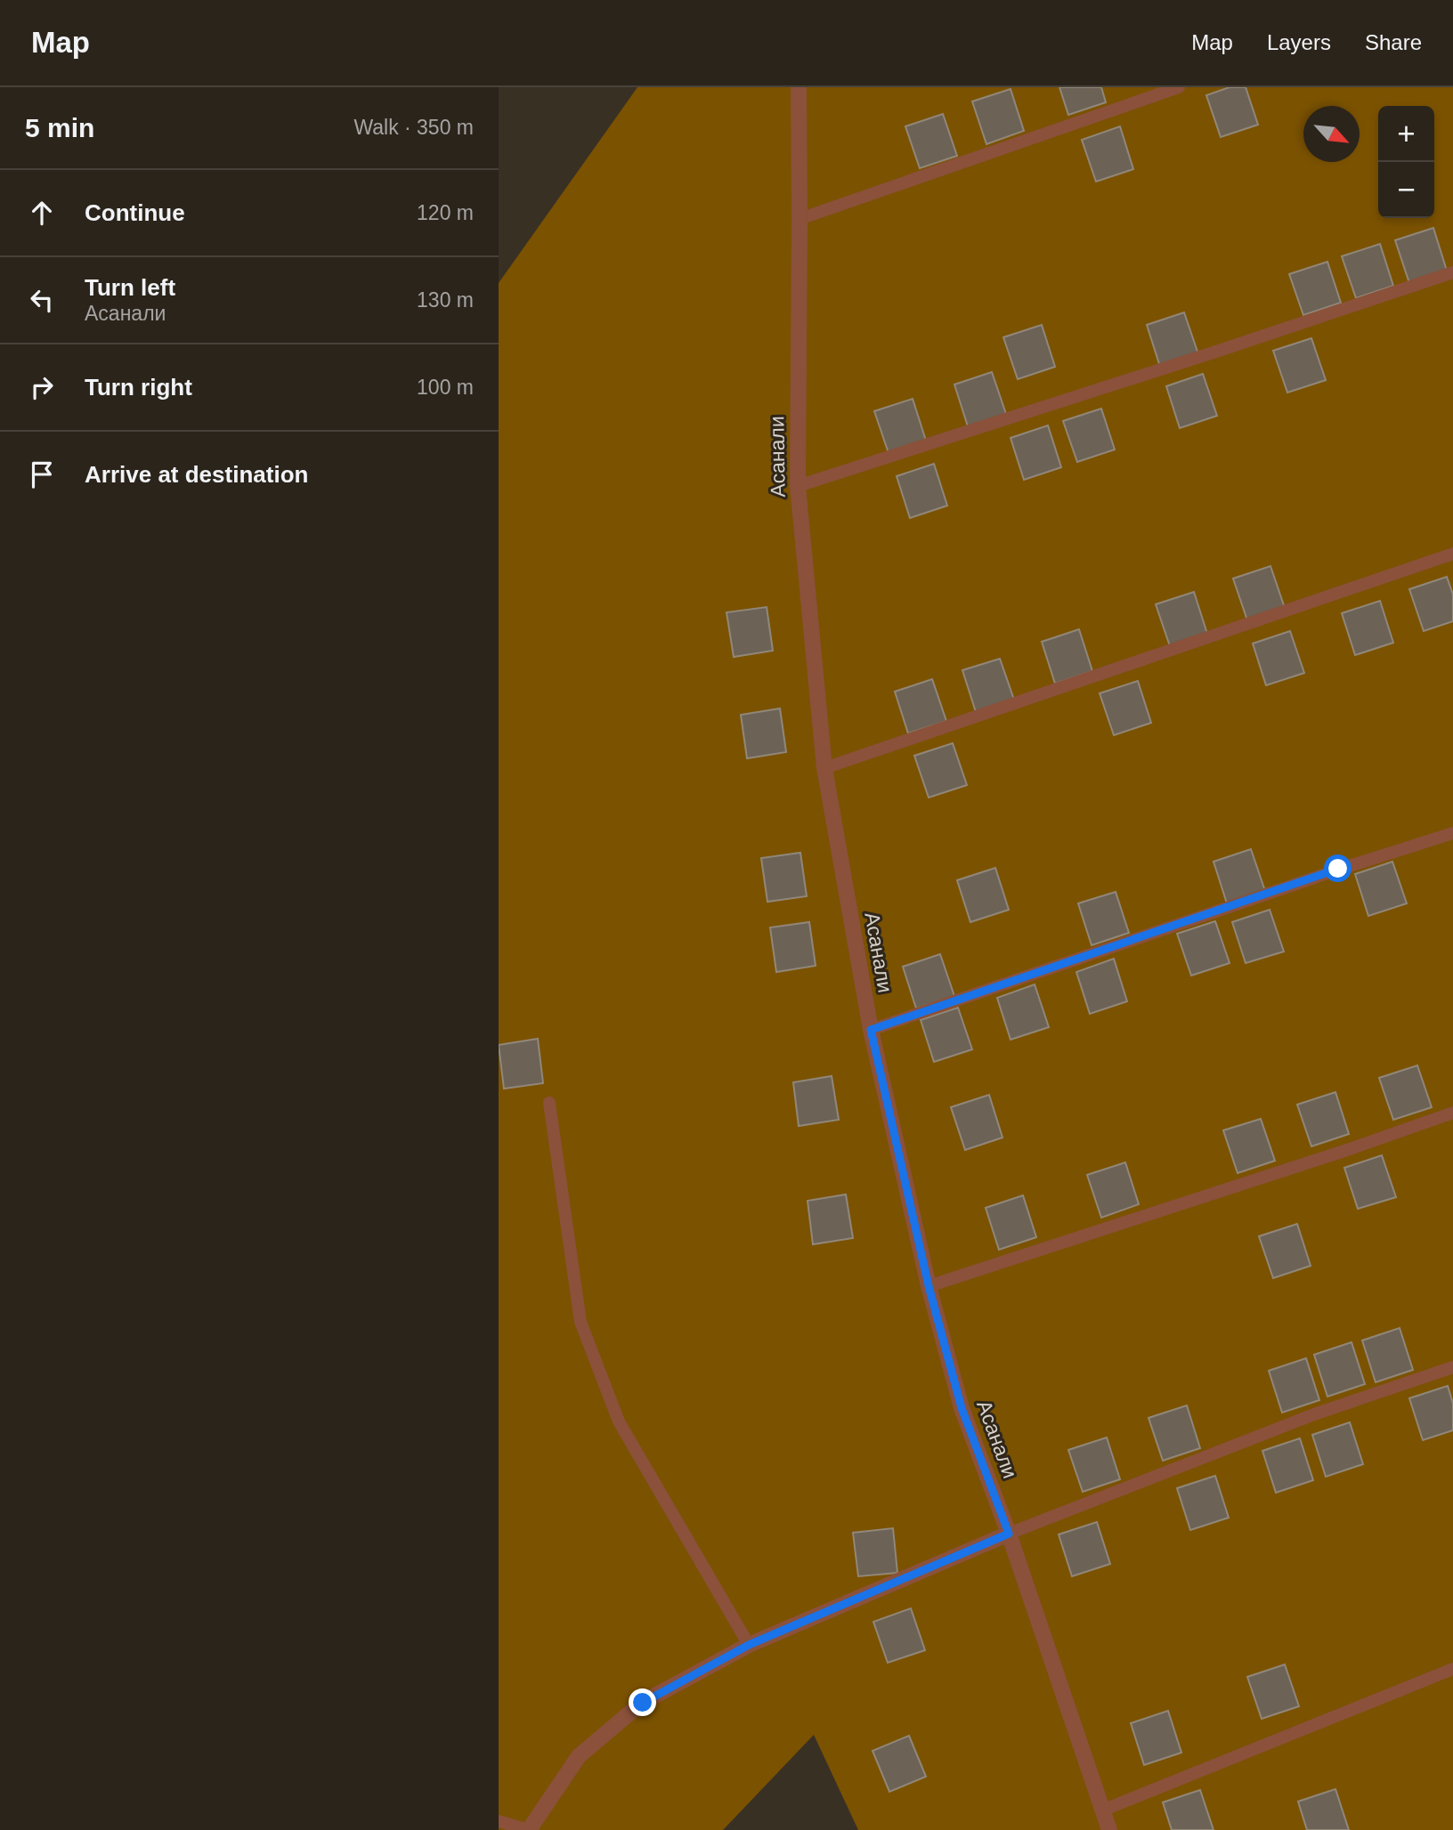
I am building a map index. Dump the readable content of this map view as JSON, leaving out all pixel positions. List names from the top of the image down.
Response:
{
  "streets": {
    "street": ["Асанали"]
  },
  "north": "bottom right",
  "page": {
    "header": "Map",
    "nav": ["Map", "Layers", "Share"],
    "heading": ["5 min", "Walk · 350 m"],
    "map_buttons": ["+", "−"],
    "list": [
      ["Continue", "120 m"],
      ["Turn left", "Асанали", "130 m"],
      ["Turn right", "100 m"],
      "Arrive at destination"
    ]
  }
}
